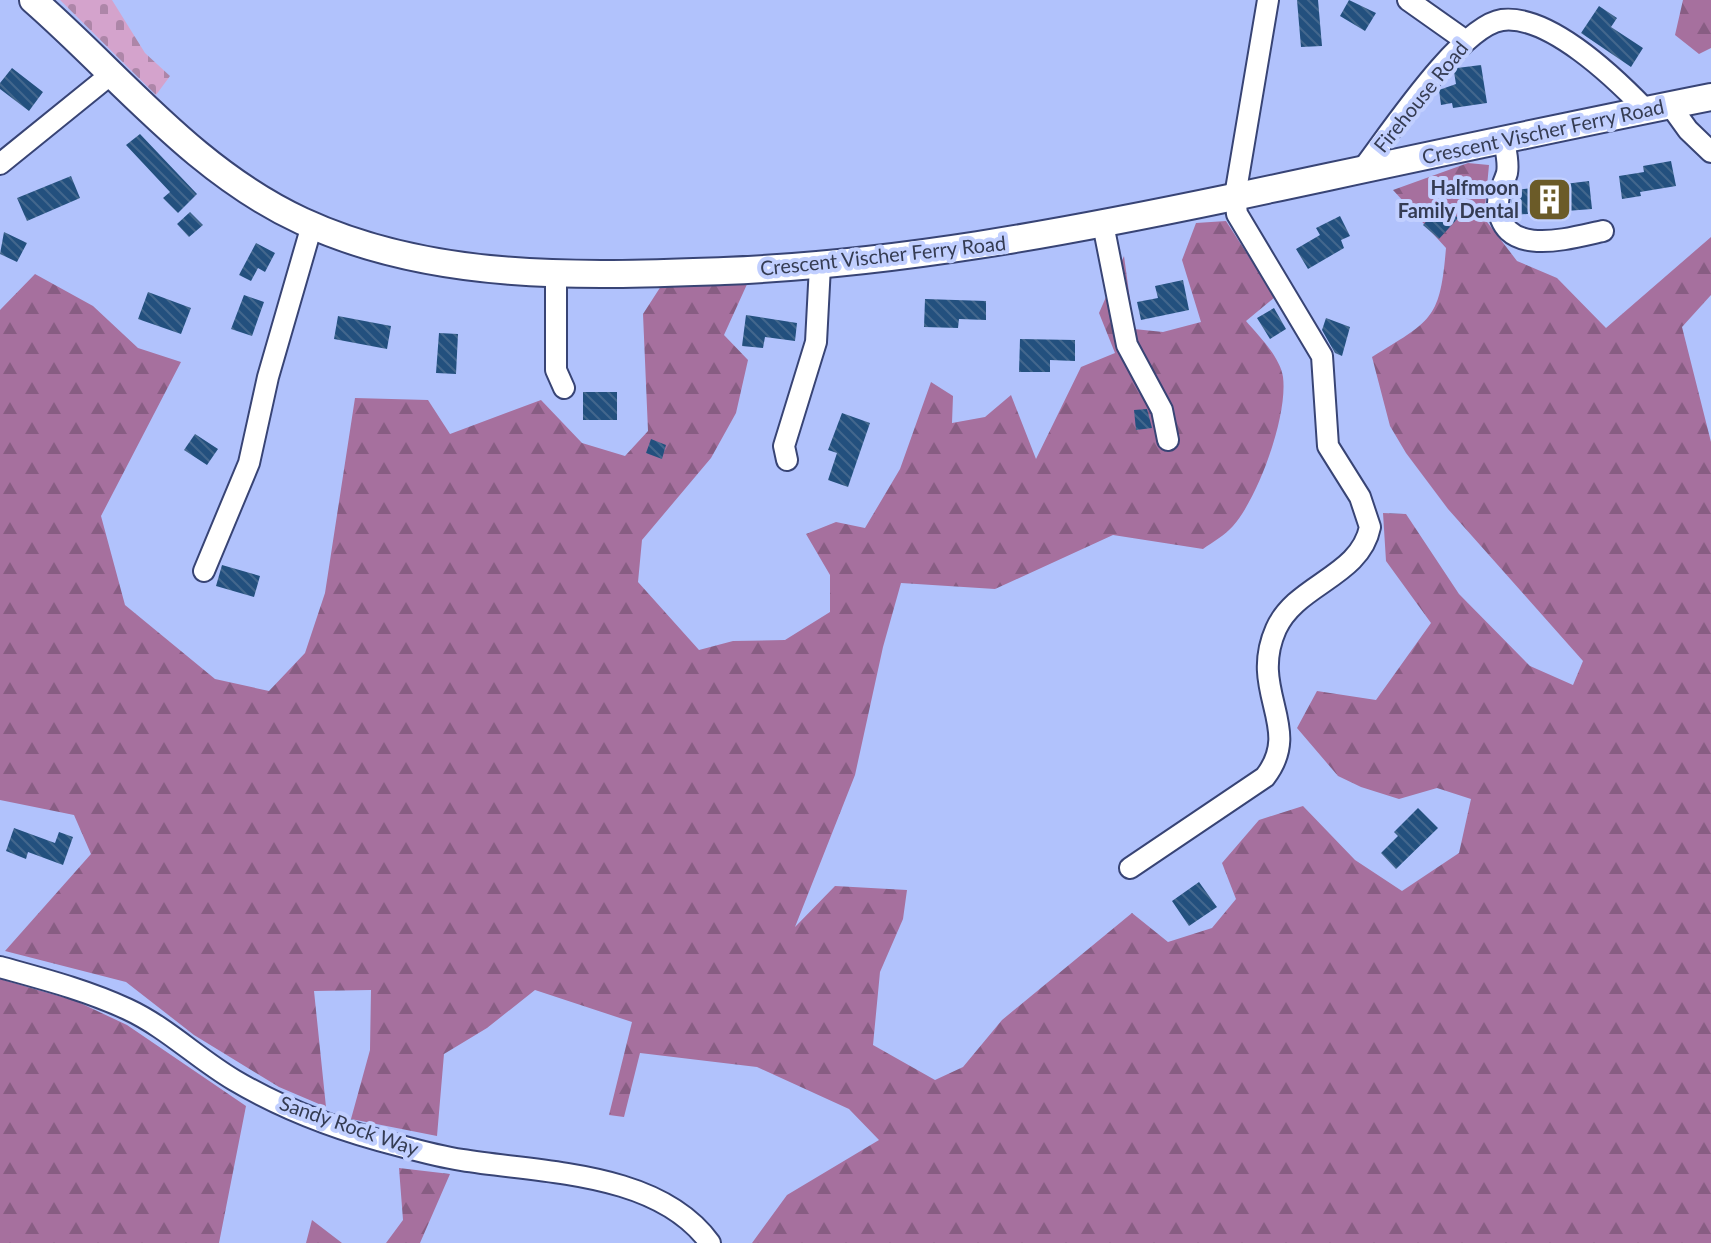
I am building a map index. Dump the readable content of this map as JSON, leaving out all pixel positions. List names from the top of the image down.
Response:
{
  "streets": {
    "main road": ["Crescent Vischer Ferry Road"],
    "street": ["Firehouse Road", "Sandy Rock Way"]
  },
  "crossings": [
    ["Firehouse Road", "Crescent Vischer Ferry Road"]
  ],
  "places": {
    "building": ["Halfmoon Family Dental"]
  }
}
